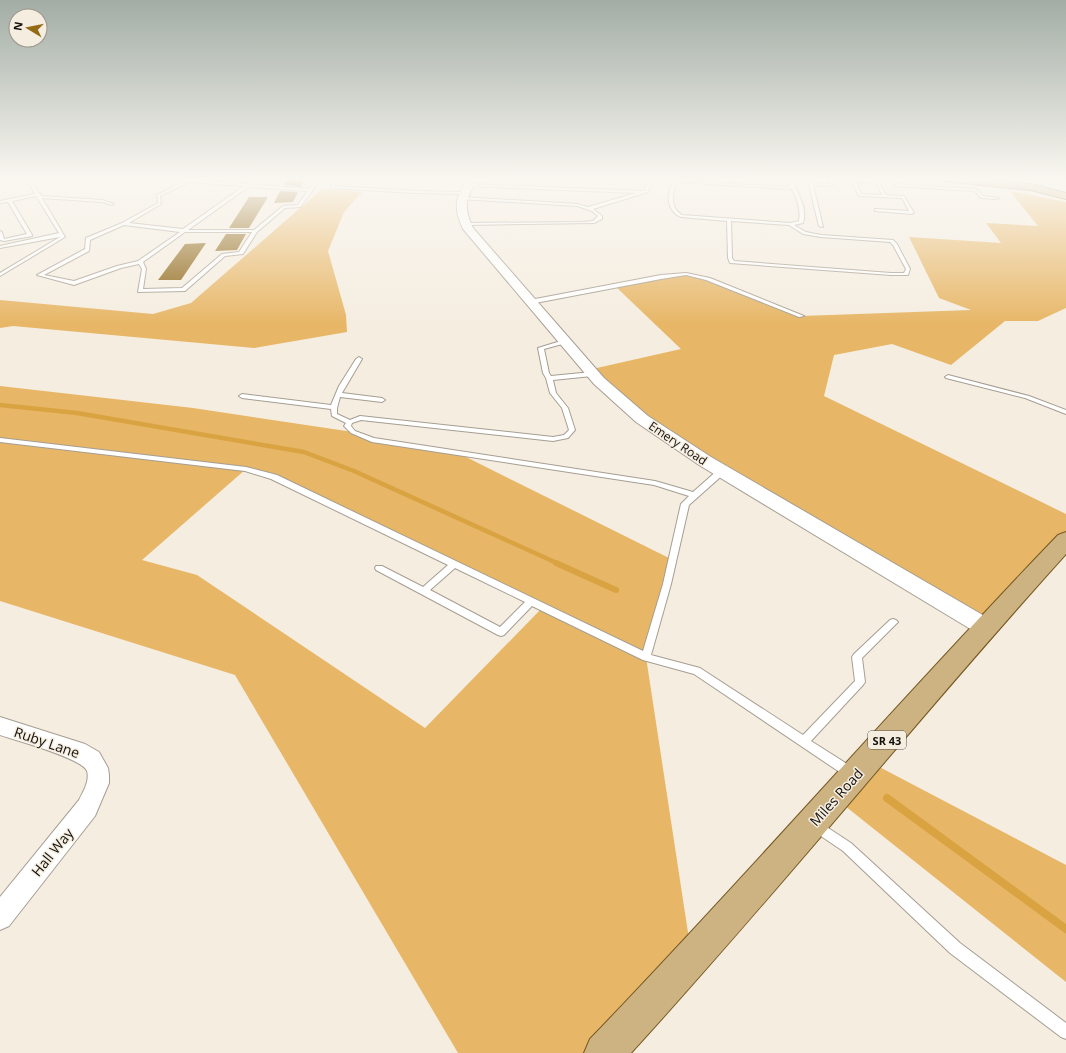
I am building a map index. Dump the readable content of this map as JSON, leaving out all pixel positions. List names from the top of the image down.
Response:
{
  "streets": {
    "main road": ["SR 43", "Miles Road"],
    "street": ["Emery Road", "Ruby Lane", "Hall Way"]
  },
  "crossings": [
    ["Emery Road", "Miles Road"],
    ["Ruby Lane", "Hall Way"]
  ],
  "north": "left"
}
